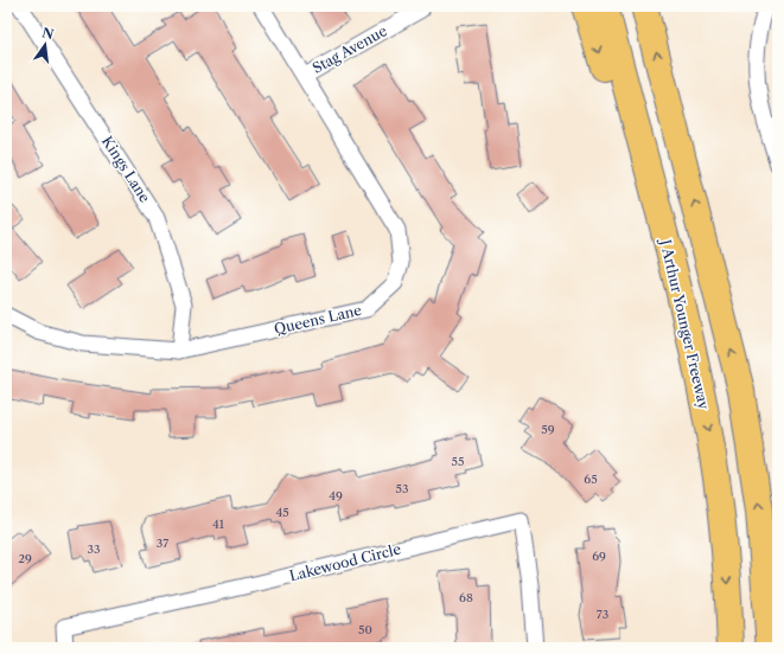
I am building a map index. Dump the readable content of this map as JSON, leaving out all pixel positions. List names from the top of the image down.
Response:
{
  "streets": {
    "highway": ["J Arthur Younger Freeway"],
    "street": [
      "Stag Avenue",
      "Kings Lane",
      "Queens Lane",
      "Lakewood Circle"
    ]
  },
  "crossings": [
    ["Stag Avenue", "Queens Lane"],
    ["Kings Lane", "Queens Lane"]
  ],
  "house_numbers": [
    "59",
    "55",
    "65",
    "53",
    "49",
    "45",
    "41",
    "37",
    "33",
    "69",
    "29",
    "68",
    "73",
    "50"
  ],
  "north": "top"
}
